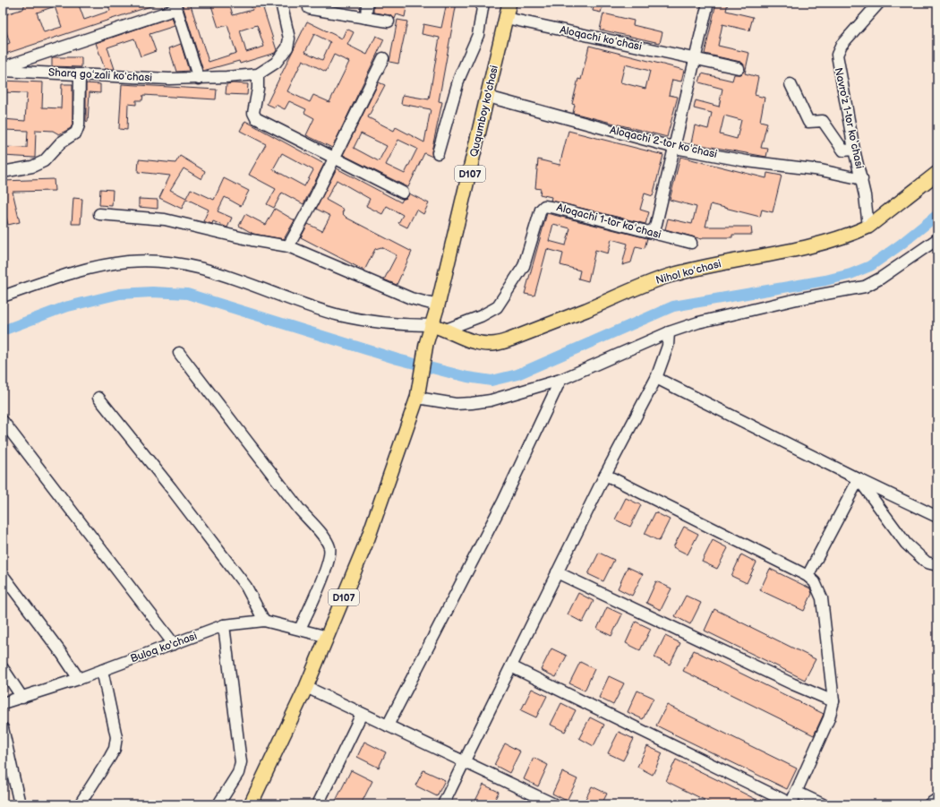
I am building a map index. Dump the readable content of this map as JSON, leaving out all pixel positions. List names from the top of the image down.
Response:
{
  "streets": {
    "main road": ["Ququmboy ko'chasi", "D107", "Nihol koʻchasi"],
    "street": [
      "Aloqachi koʻchasi",
      "Sharq goʻzali koʻchasi",
      "Aloqachi 2-tor koʻchasi",
      "Aloqachi 1-tor koʻchasi",
      "Buloq ko'chasi"
    ]
  },
  "crossings": [
    ["Aloqachi koʻchasi", "Ququmboy ko'chasi"],
    ["Ququmboy ko'chasi", "Aloqachi 2-tor koʻchasi"],
    ["Ququmboy ko'chasi", "D107"],
    ["Ququmboy ko'chasi", "Nihol koʻchasi"],
    ["D107", "Buloq ko'chasi"],
    ["Aloqachi 1-tor koʻchasi", "Nihol koʻchasi"]
  ]
}
